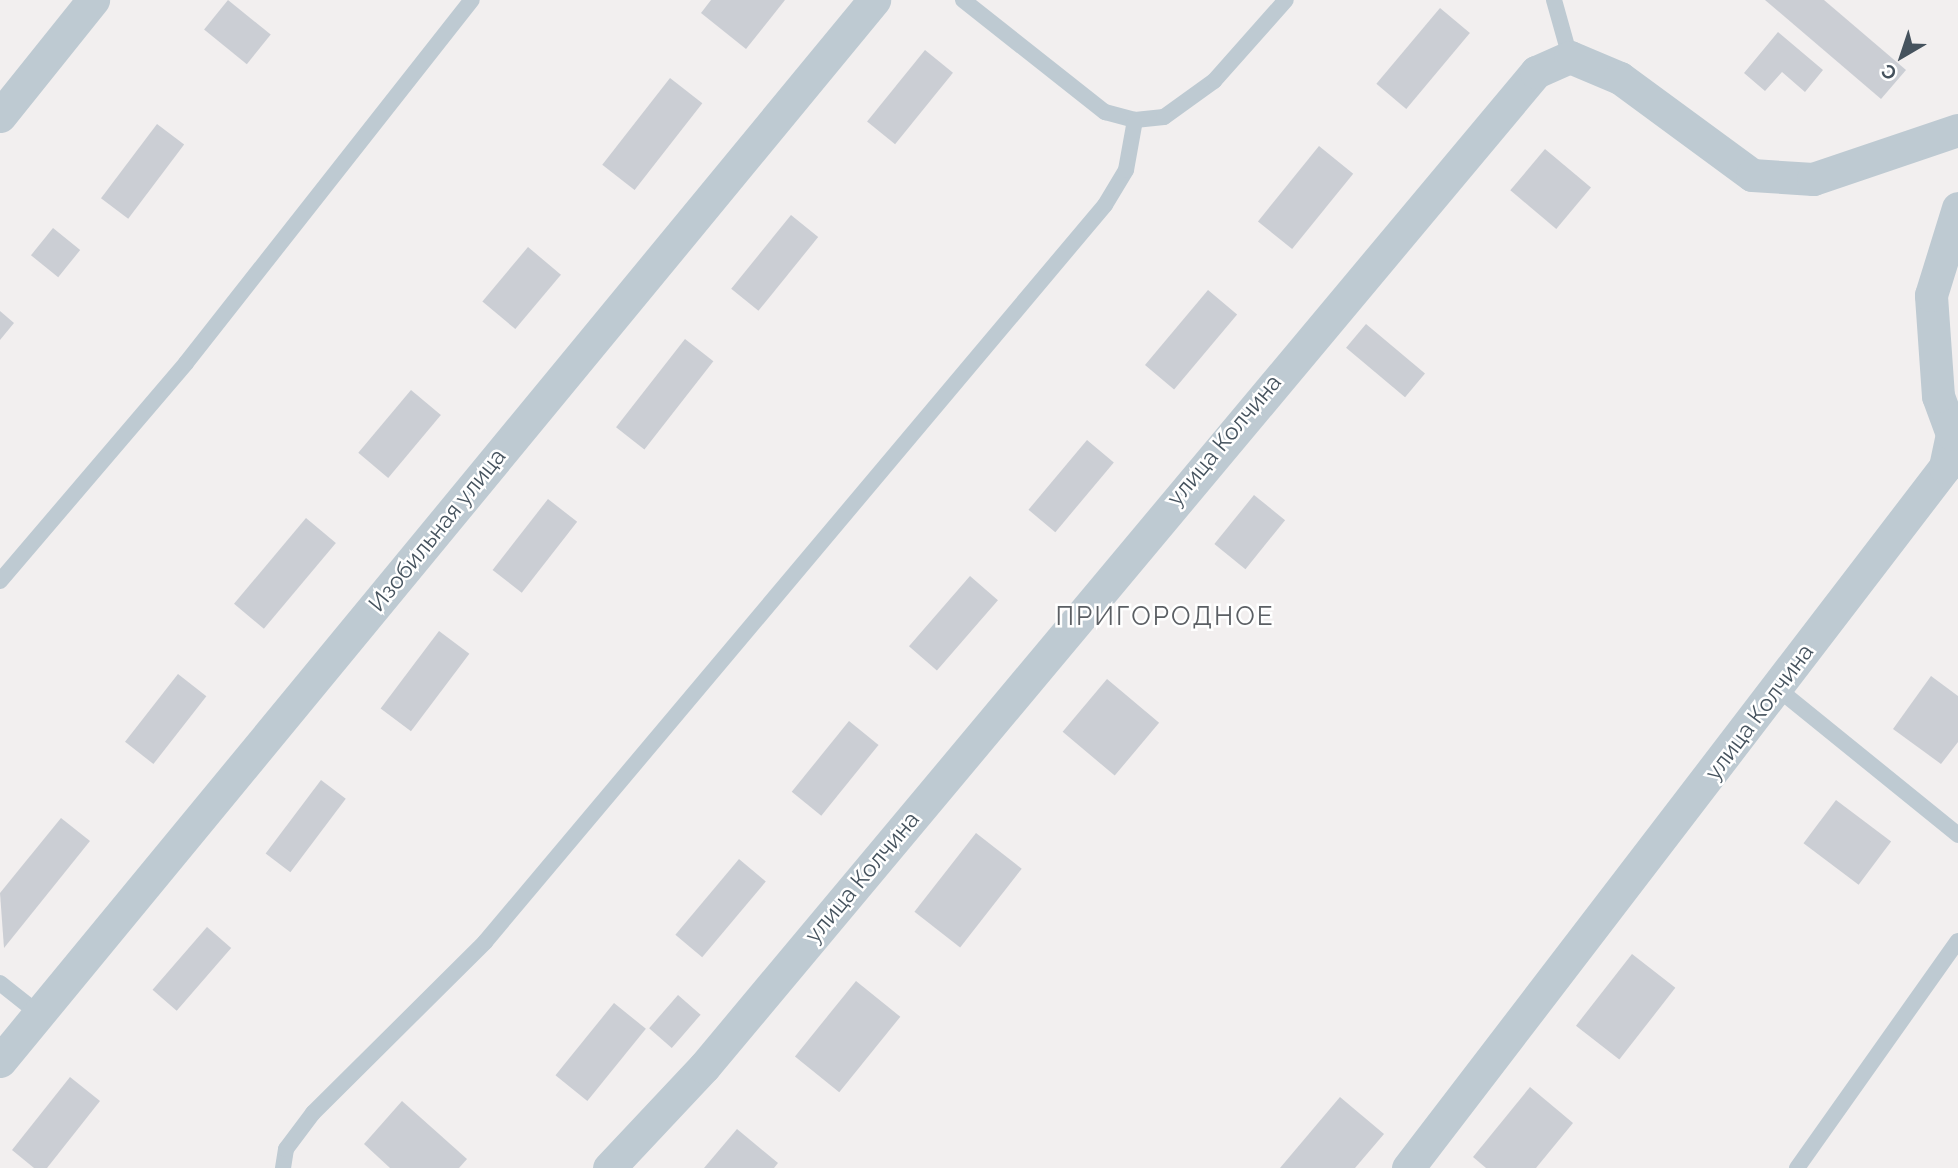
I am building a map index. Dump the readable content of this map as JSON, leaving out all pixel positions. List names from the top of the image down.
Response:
{
  "streets": {
    "street": ["улица Колчина", "Изобильная улица"]
  },
  "districts": ["ПРИГОРОДНОЕ"],
  "north": "bottom left"
}
